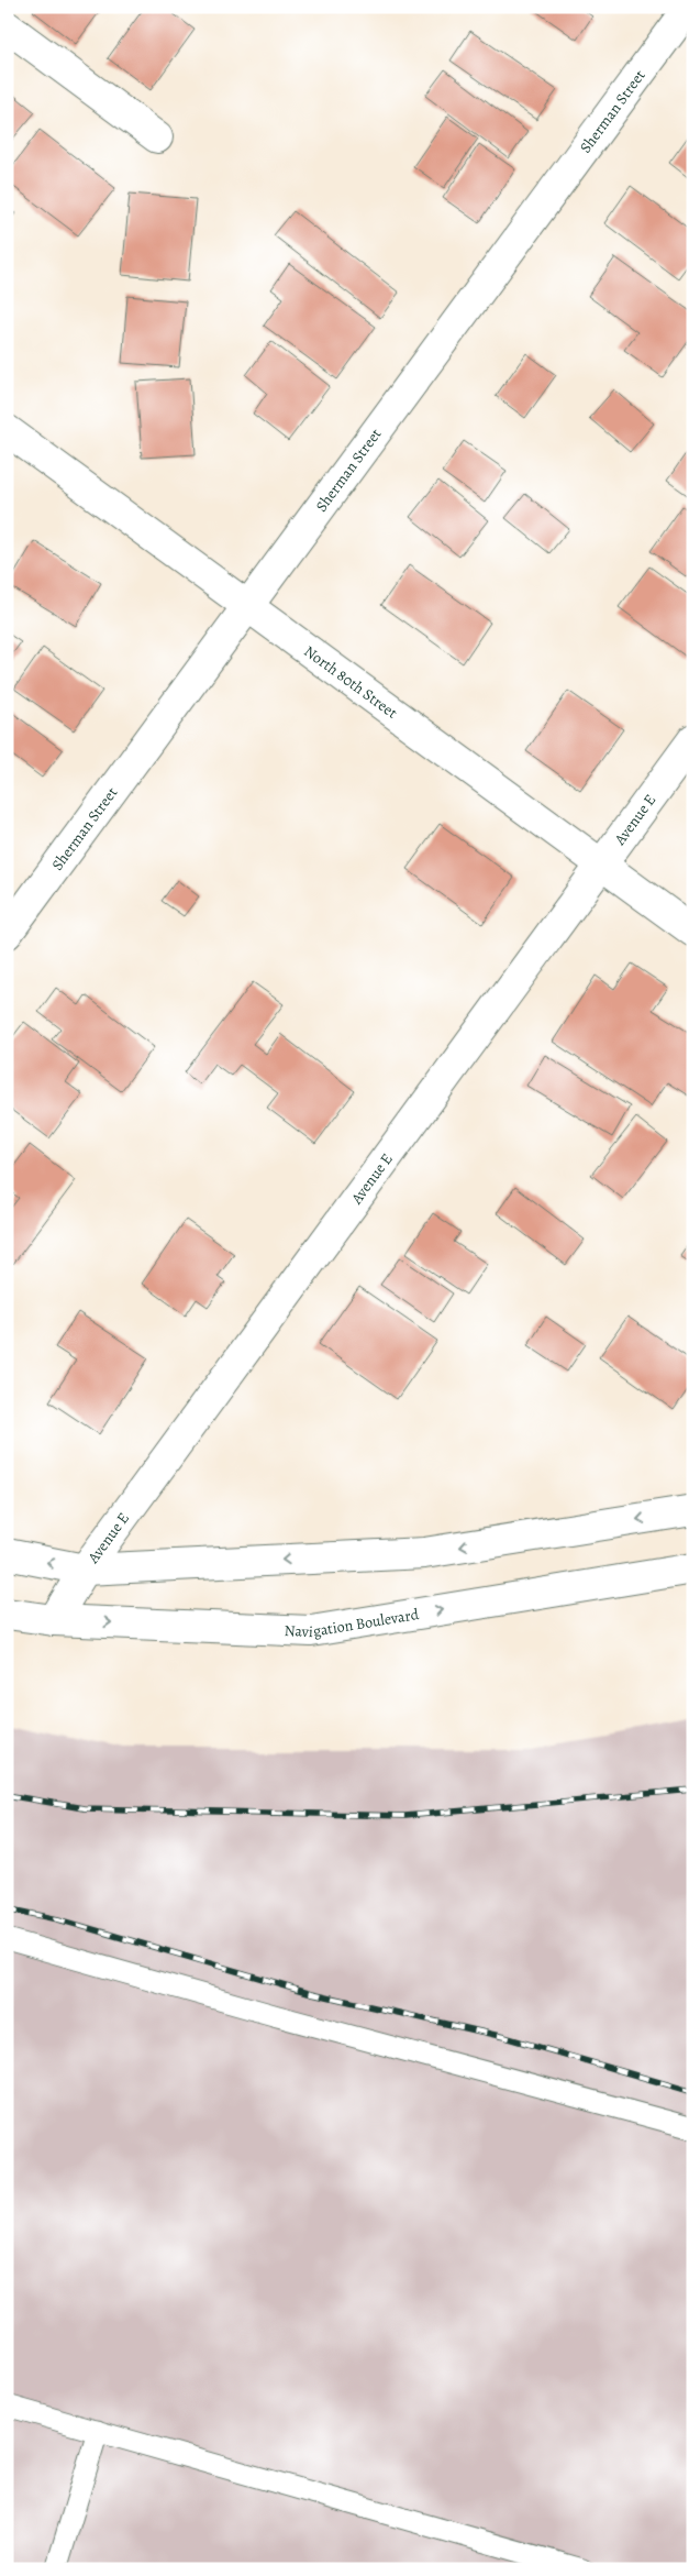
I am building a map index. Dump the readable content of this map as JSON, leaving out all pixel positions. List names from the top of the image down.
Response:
{
  "streets": {
    "street": [
      "Sherman Street",
      "North 80th Street",
      "Avenue E",
      "Navigation Boulevard"
    ]
  },
  "crossings": [
    ["Sherman Street", "North 80th Street"],
    ["North 80th Street", "Avenue E"],
    ["Avenue E", "Navigation Boulevard"]
  ]
}
